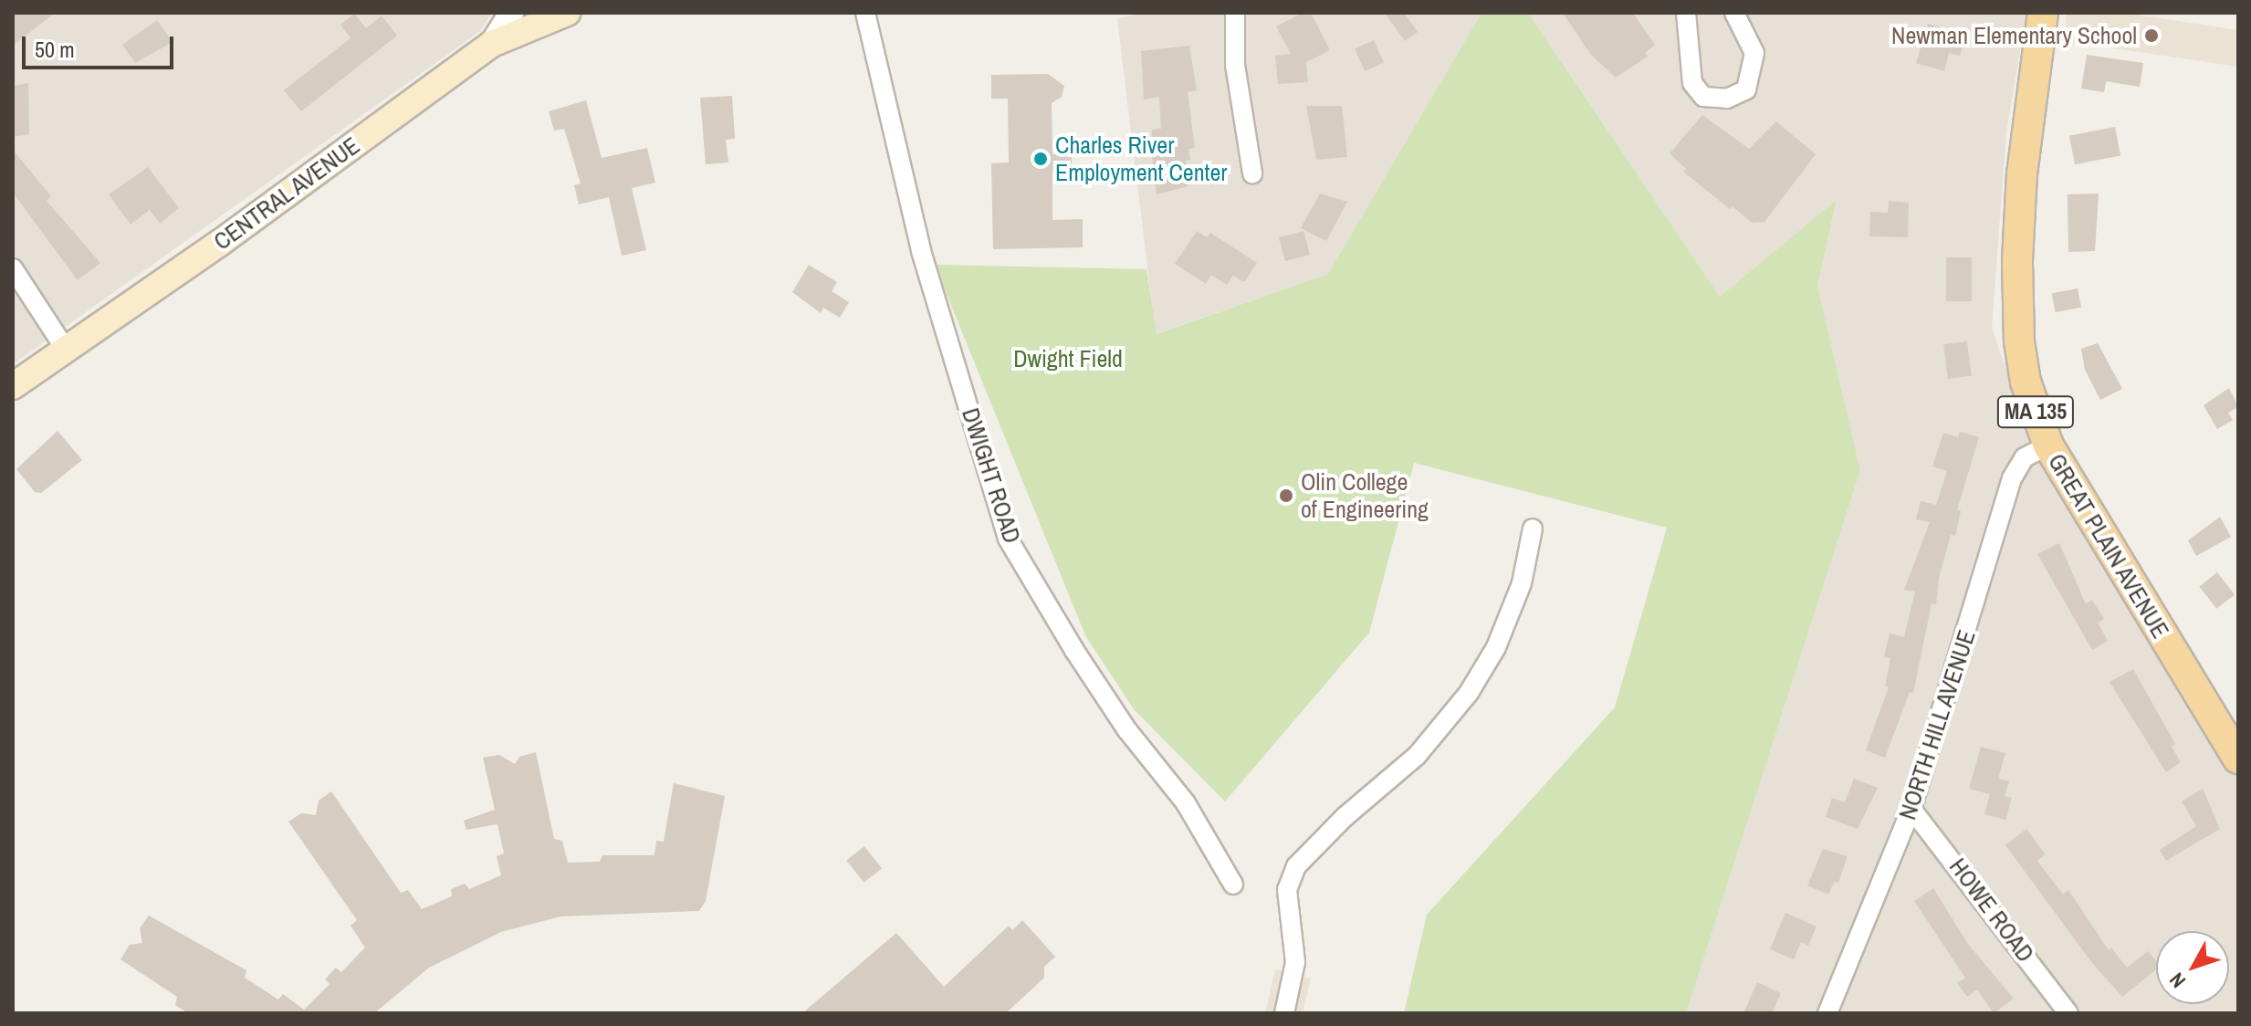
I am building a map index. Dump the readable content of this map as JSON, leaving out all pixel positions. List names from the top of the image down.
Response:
{
  "streets": {
    "main road": ["CENTRAL AVENUE", "MA 135", "GREAT PLAIN AVENUE"],
    "street": ["DWIGHT ROAD", "NORTH HILL AVENUE", "HOWE ROAD"]
  },
  "crossings": [
    ["GREAT PLAIN AVENUE", "NORTH HILL AVENUE"],
    ["NORTH HILL AVENUE", "HOWE ROAD"]
  ],
  "parks": ["Dwight Field"],
  "places": ["Newman Elementary School", "Charles River Employment Center", "Olin College of Engineering"],
  "scale_bar": "50 m",
  "north": "bottom left"
}
